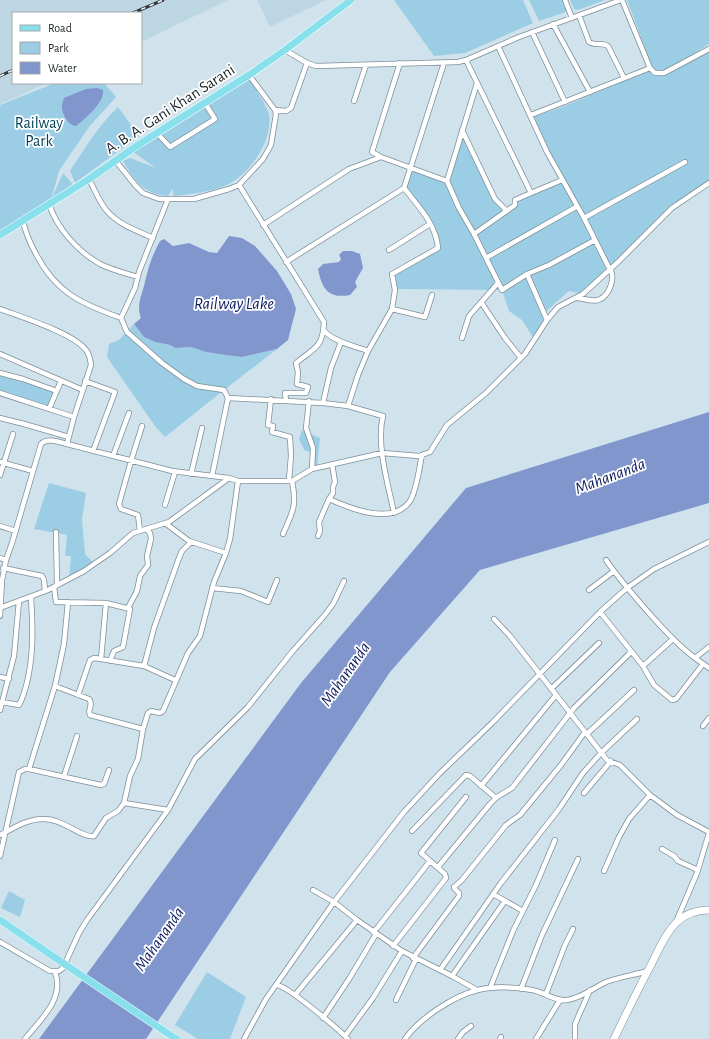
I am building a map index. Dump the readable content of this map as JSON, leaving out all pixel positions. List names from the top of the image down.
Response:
{
  "streets": {
    "main road": ["A. B. A. Gani Khan Sarani"]
  },
  "water": ["Railway Lake", "Mahananda"],
  "parks": ["Railway Park"],
  "legend": ["Road", "Park", "Water"]
}
